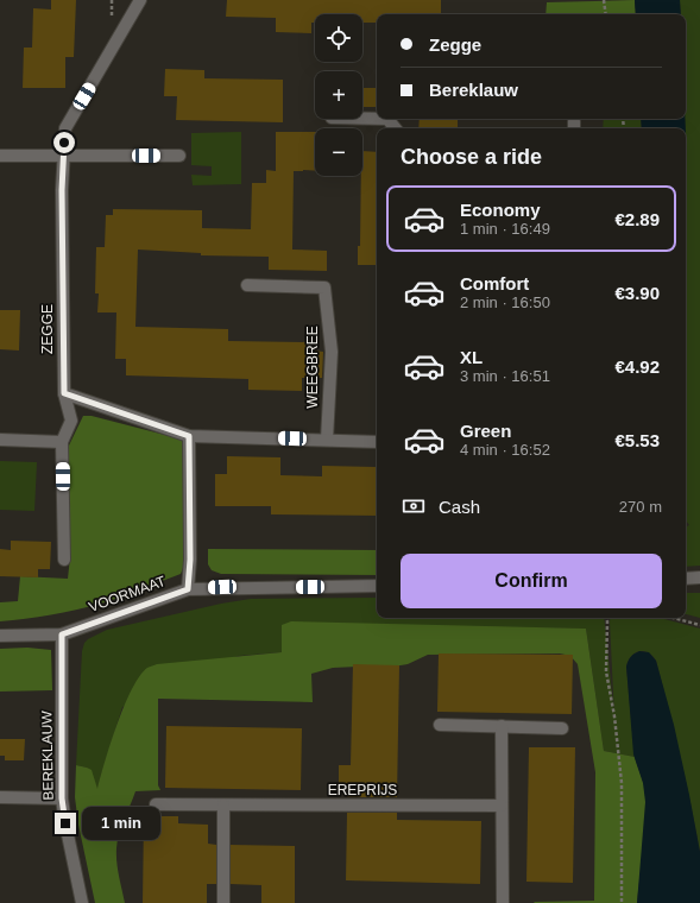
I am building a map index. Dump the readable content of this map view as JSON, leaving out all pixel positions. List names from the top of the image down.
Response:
{
  "streets": {
    "street": [
      "ZEGGE",
      "WEEGBREE",
      "VOORMAAT",
      "BEREKLAUW",
      "EREPRIJS"
    ]
  },
  "crossings": [
    ["VOORMAAT", "BEREKLAUW"]
  ],
  "page": {
    "map_buttons": ["+", "−"],
    "banner": ["Zegge", "Bereklauw"],
    "heading": "Choose a ride",
    "list": [
      {
        "name": "Economy",
        "note": "1 min · 16:49",
        "value": "€2.89"
      },
      {
        "name": "Comfort",
        "note": "2 min · 16:50",
        "value": "€3.90"
      },
      {
        "name": "XL",
        "note": "3 min · 16:51",
        "value": "€4.92"
      },
      {
        "name": "Green",
        "note": "4 min · 16:52",
        "value": "€5.53"
      }
    ],
    "pay": ["Cash", "270 m"],
    "buttons": "Confirm",
    "bubble": "1 min"
  }
}
